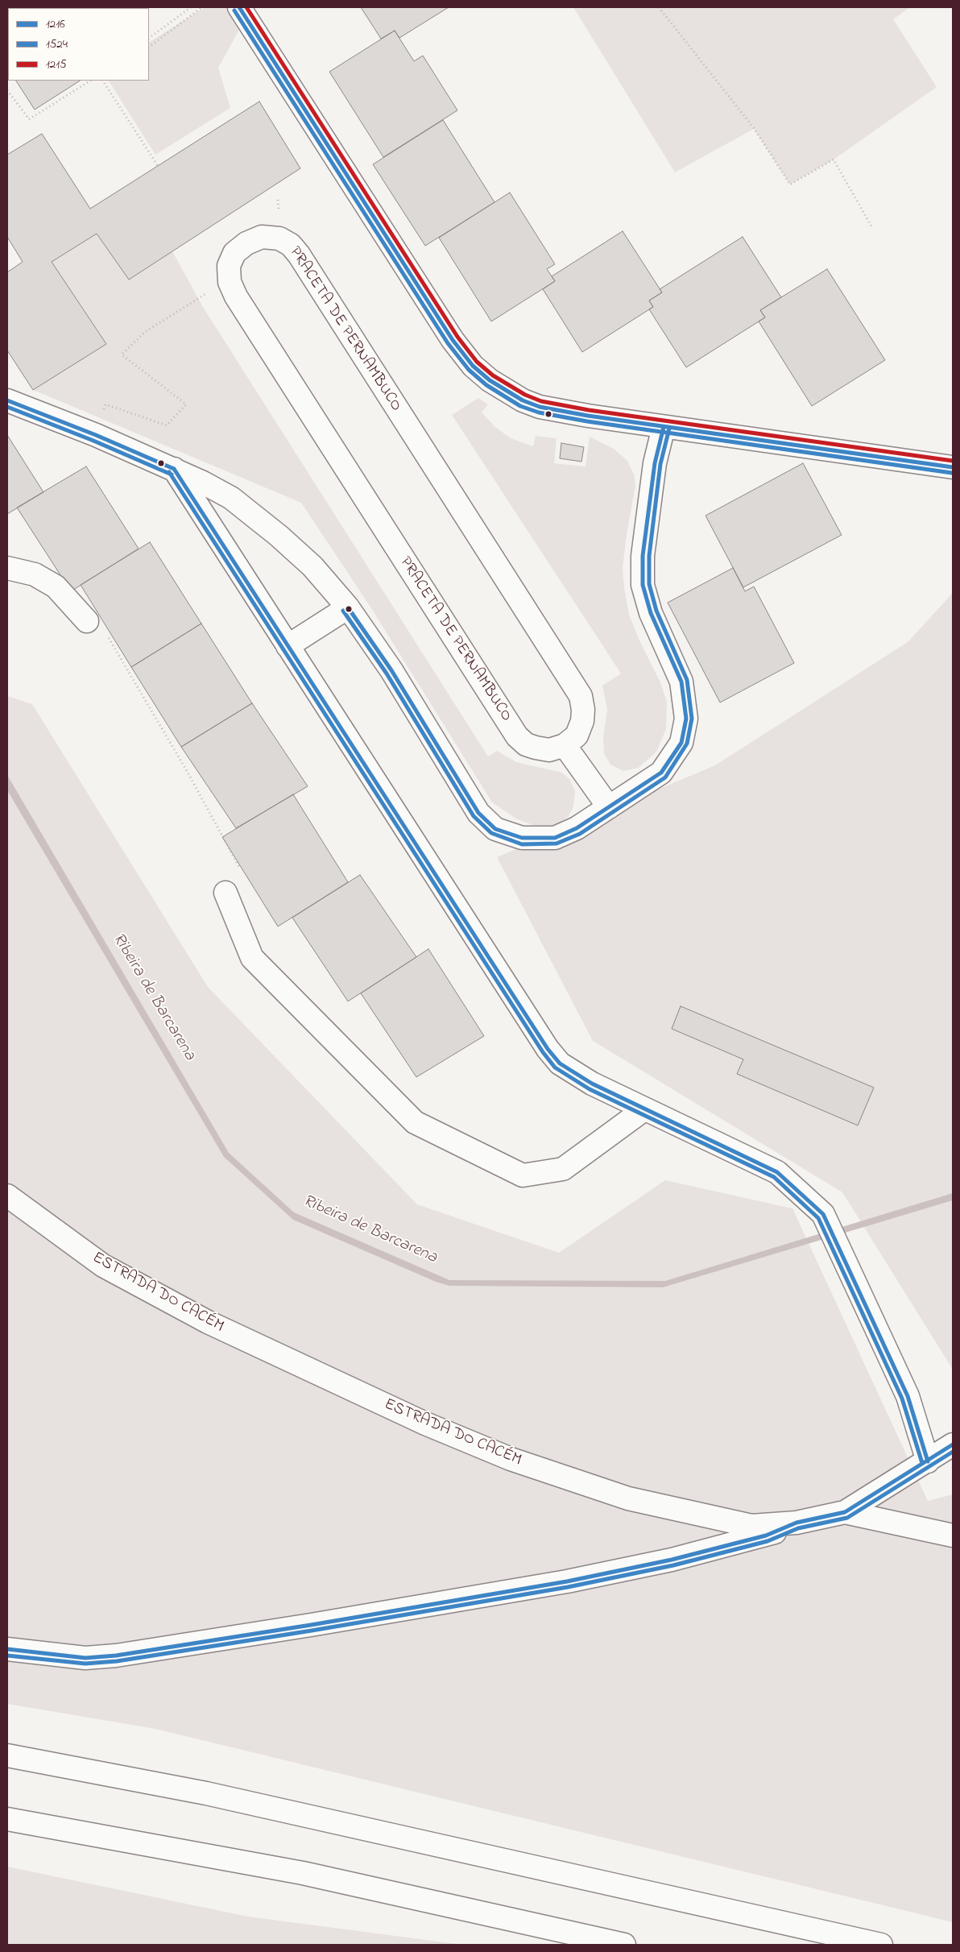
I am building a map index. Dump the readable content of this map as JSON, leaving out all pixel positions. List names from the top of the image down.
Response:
{
  "streets": {
    "main road": ["PRACETA DE PERNAMBUCO", "ESTRADA DO CACÉM"]
  },
  "water": ["Ribeira de Barcarena"],
  "lines": ["transit line 1216", "transit line 1215", "transit line 1524"],
  "legend": ["1216", "1524", "1215"]
}
